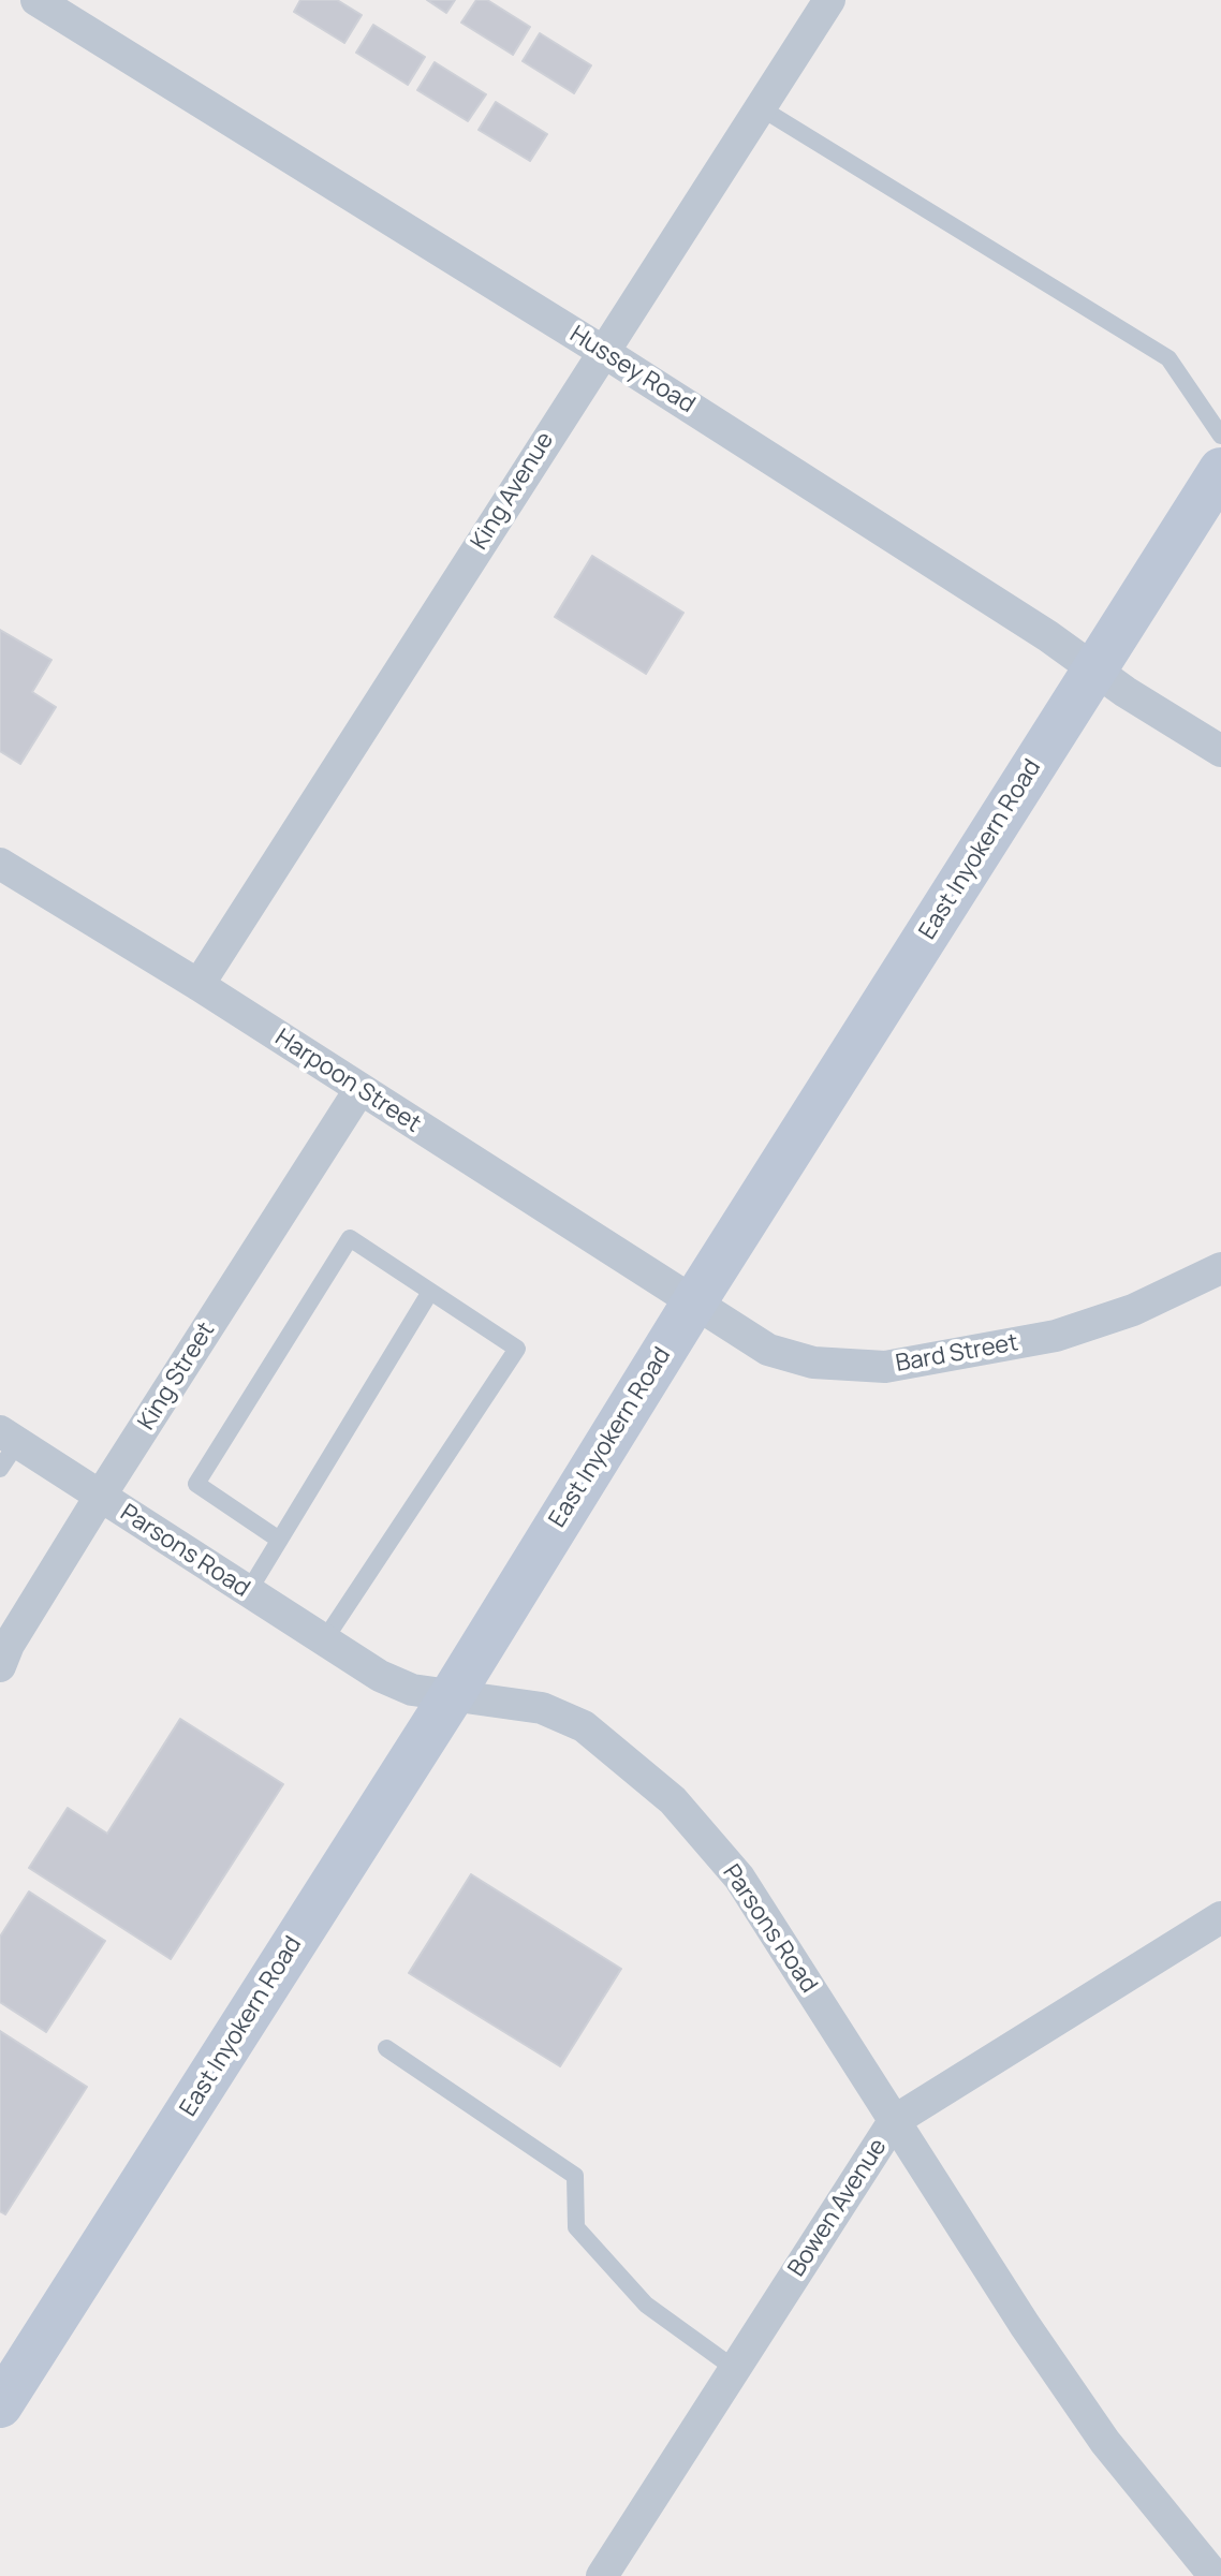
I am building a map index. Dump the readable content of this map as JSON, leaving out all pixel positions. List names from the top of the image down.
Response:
{
  "streets": {
    "street": [
      "Hussey Road",
      "King Avenue",
      "East Inyokern Road",
      "Harpoon Street",
      "Bard Street",
      "King Street",
      "Parsons Road",
      "Bowen Avenue"
    ]
  },
  "crossings": [
    ["Hussey Road", "King Avenue"],
    ["Hussey Road", "East Inyokern Road"],
    ["King Avenue", "Harpoon Street"],
    ["East Inyokern Road", "Harpoon Street"],
    ["East Inyokern Road", "Bard Street"],
    ["East Inyokern Road", "Parsons Road"],
    ["Harpoon Street", "Bard Street"],
    ["Harpoon Street", "King Street"],
    ["King Street", "Parsons Road"],
    ["Parsons Road", "Bowen Avenue"]
  ]
}
